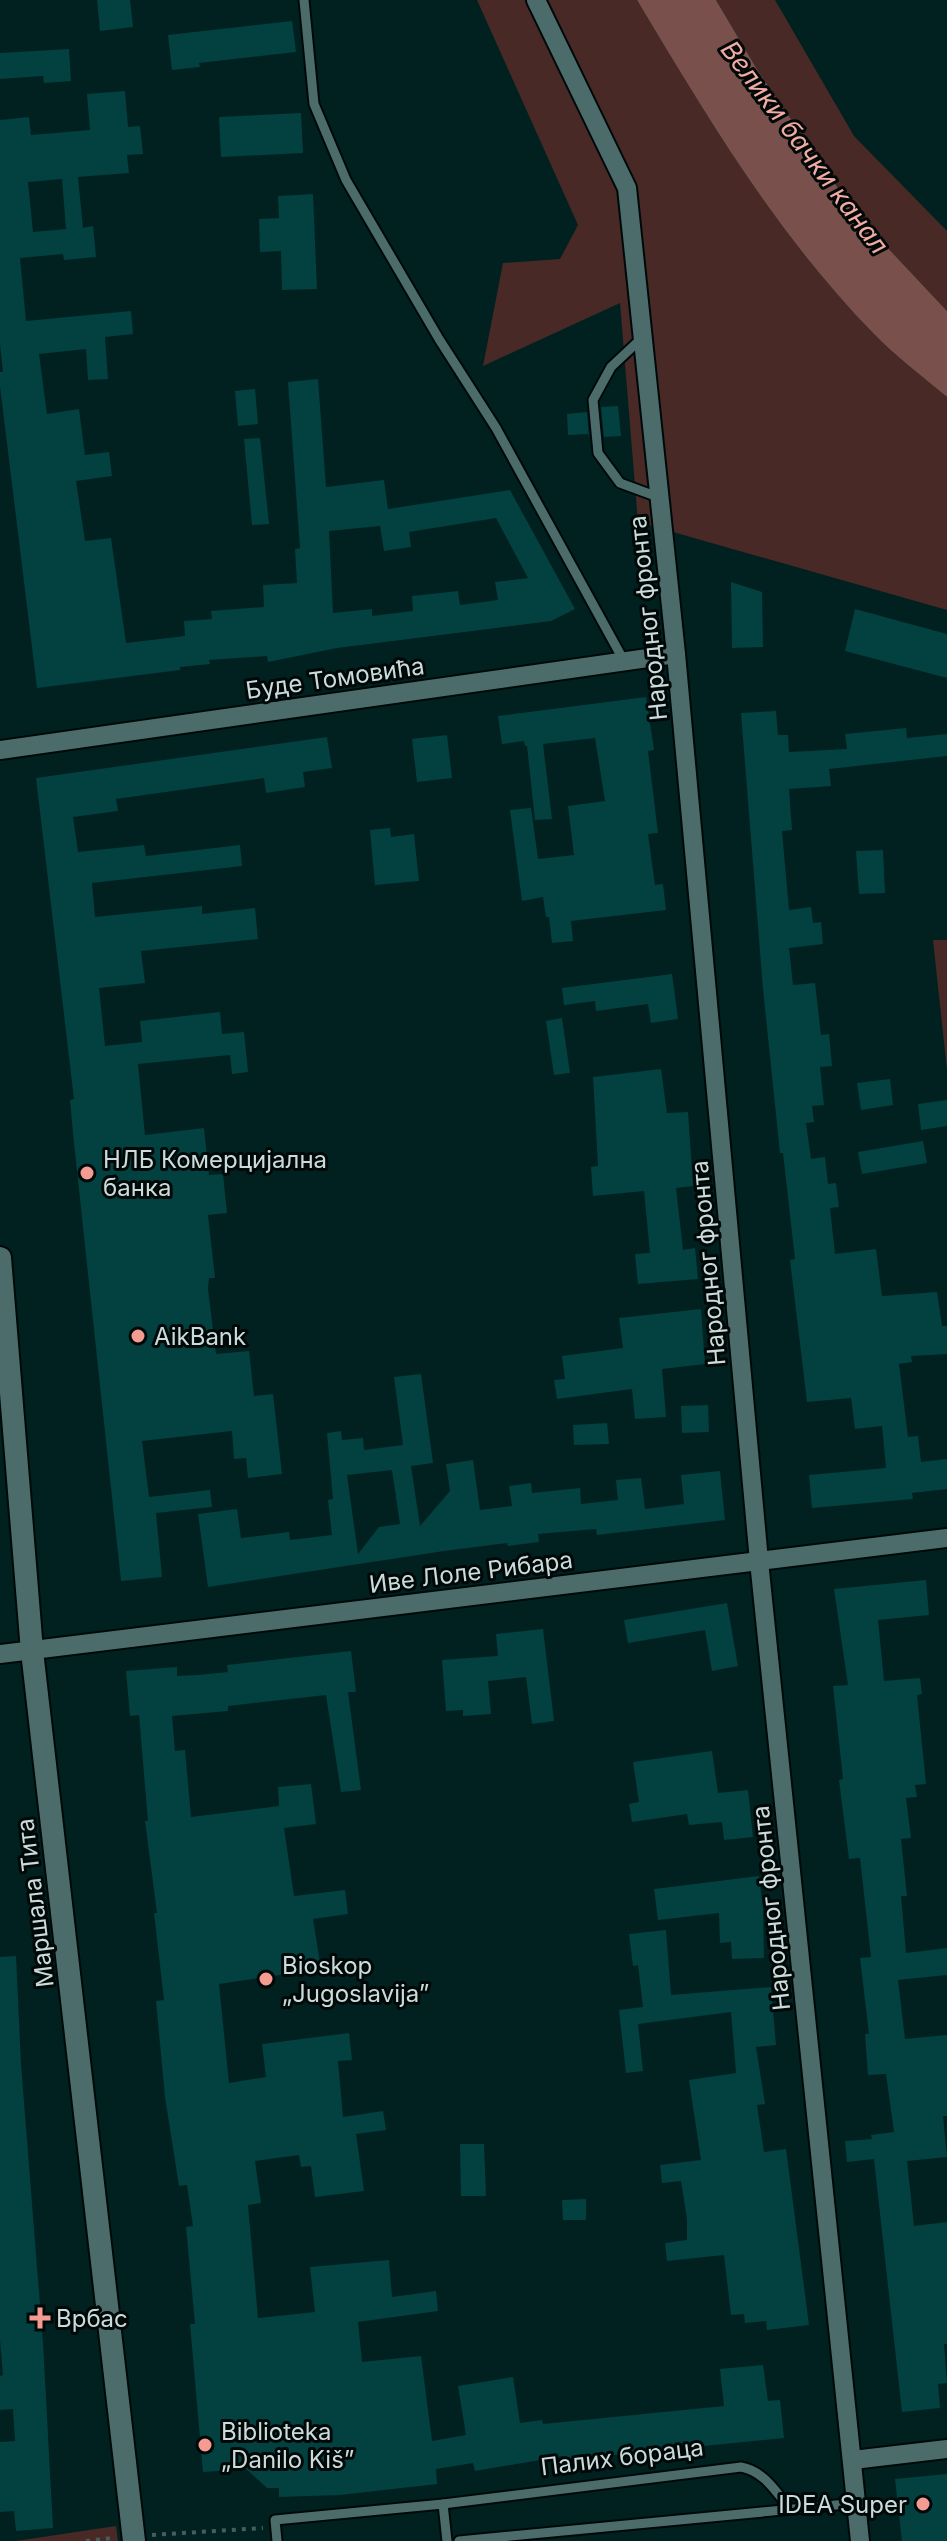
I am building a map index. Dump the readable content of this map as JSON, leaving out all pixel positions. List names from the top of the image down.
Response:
{
  "streets": {
    "street": [
      "Народног фронта",
      "Буде Томовића",
      "Иве Лоле Рибара",
      "Маршала Тита"
    ],
    "lane": ["Палих бораца"]
  },
  "crossings": [
    ["Народног фронта", "Буде Томовића"],
    ["Народног фронта", "Иве Лоле Рибара"],
    ["Иве Лоле Рибара", "Маршала Тита"]
  ],
  "water": ["Велики бачки канал"],
  "places": {
    "other": [
      "НЛБ Комерцијална банка",
      "AikBank",
      "Bioskop „Jugoslavija”",
      "Biblioteka „Danilo Kiš”",
      "IDEA Super"
    ],
    "health": ["Врбас"]
  }
}
